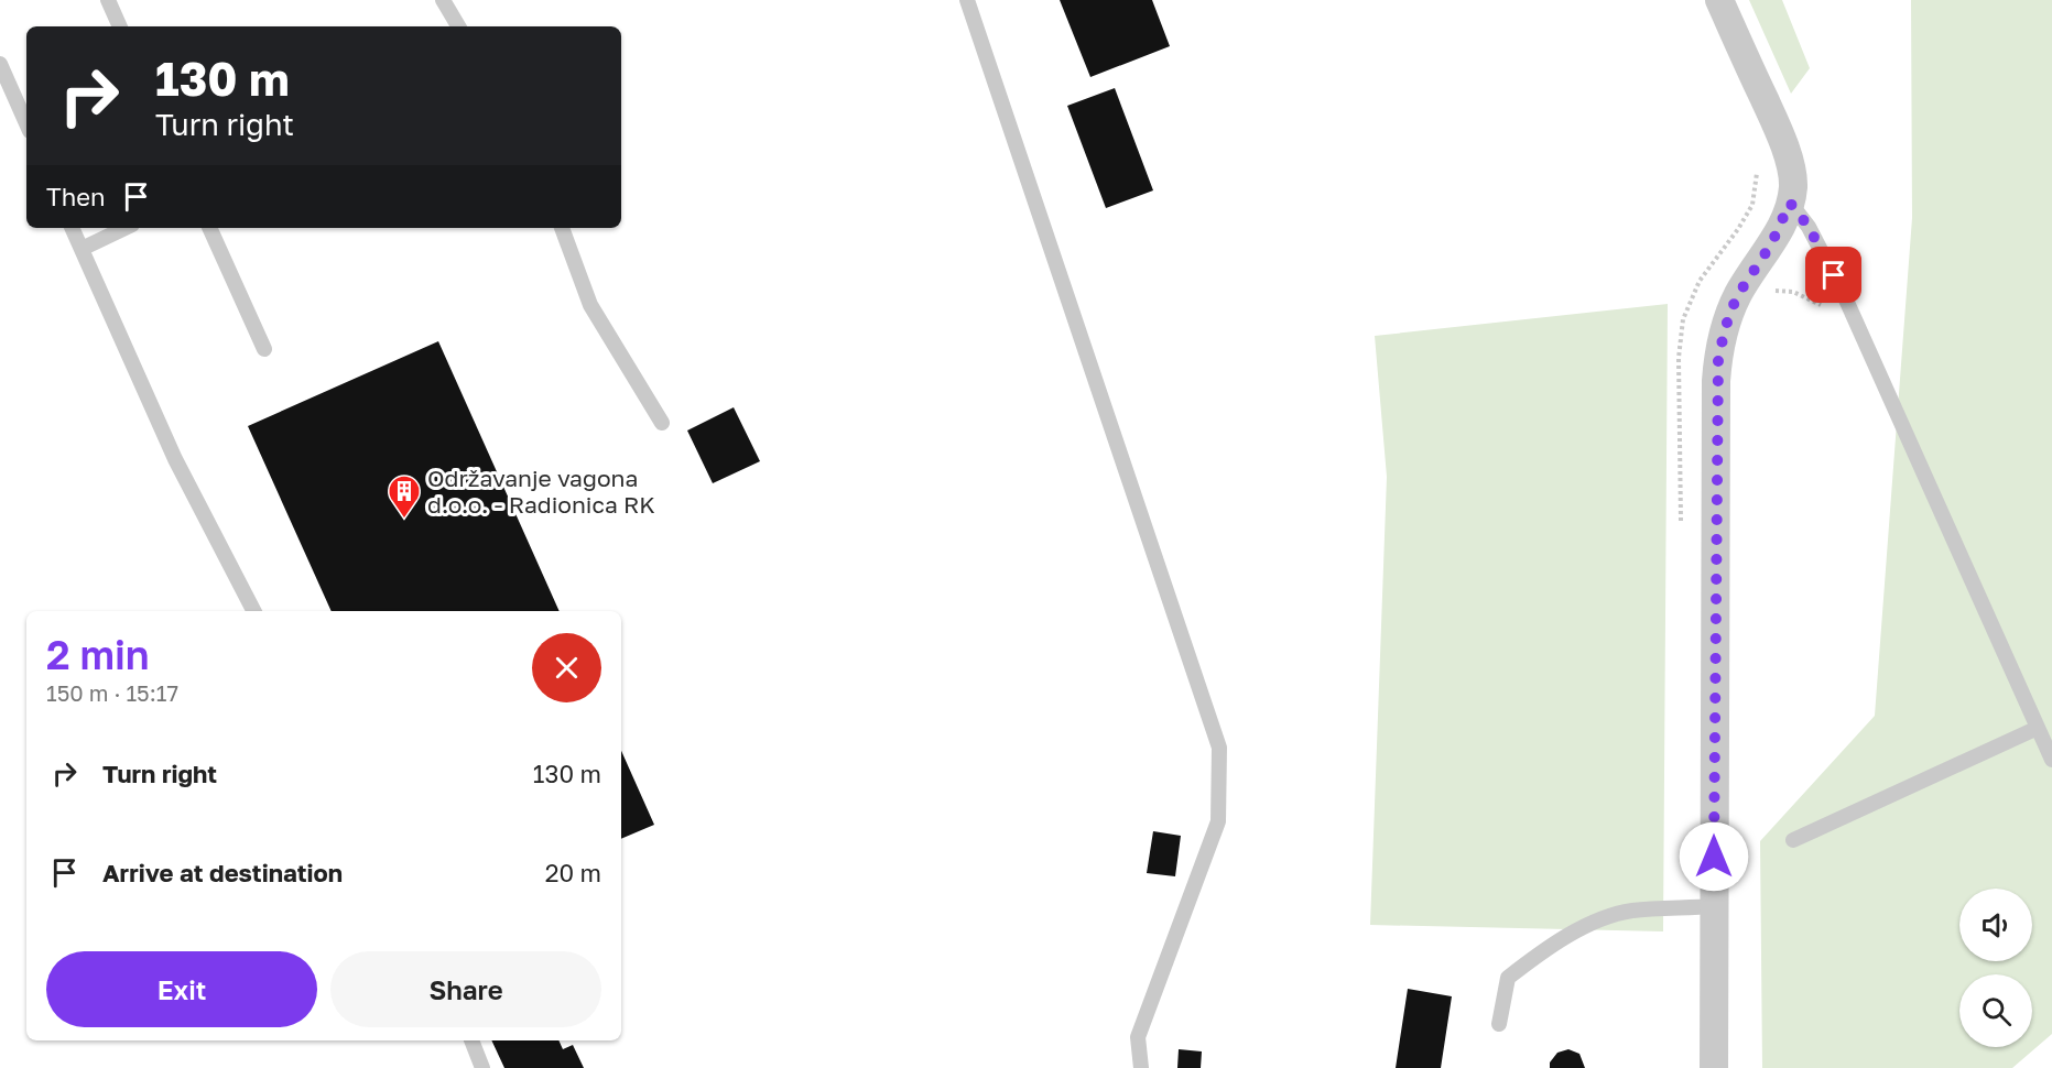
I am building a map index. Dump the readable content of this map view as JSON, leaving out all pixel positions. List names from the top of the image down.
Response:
{
  "places": {
    "building": ["Održavanje vagona d.o.o. - Radionica RK"]
  },
  "page": {
    "turn": ["130 m", "Turn right"],
    "then": "Then",
    "heading": ["2 min", "150 m · 15:17"],
    "list": [
      {
        "name": "Turn right",
        "value": "130 m"
      },
      {
        "name": "Arrive at destination",
        "value": "20 m"
      }
    ],
    "buttons": ["Exit", "Share"]
  }
}
